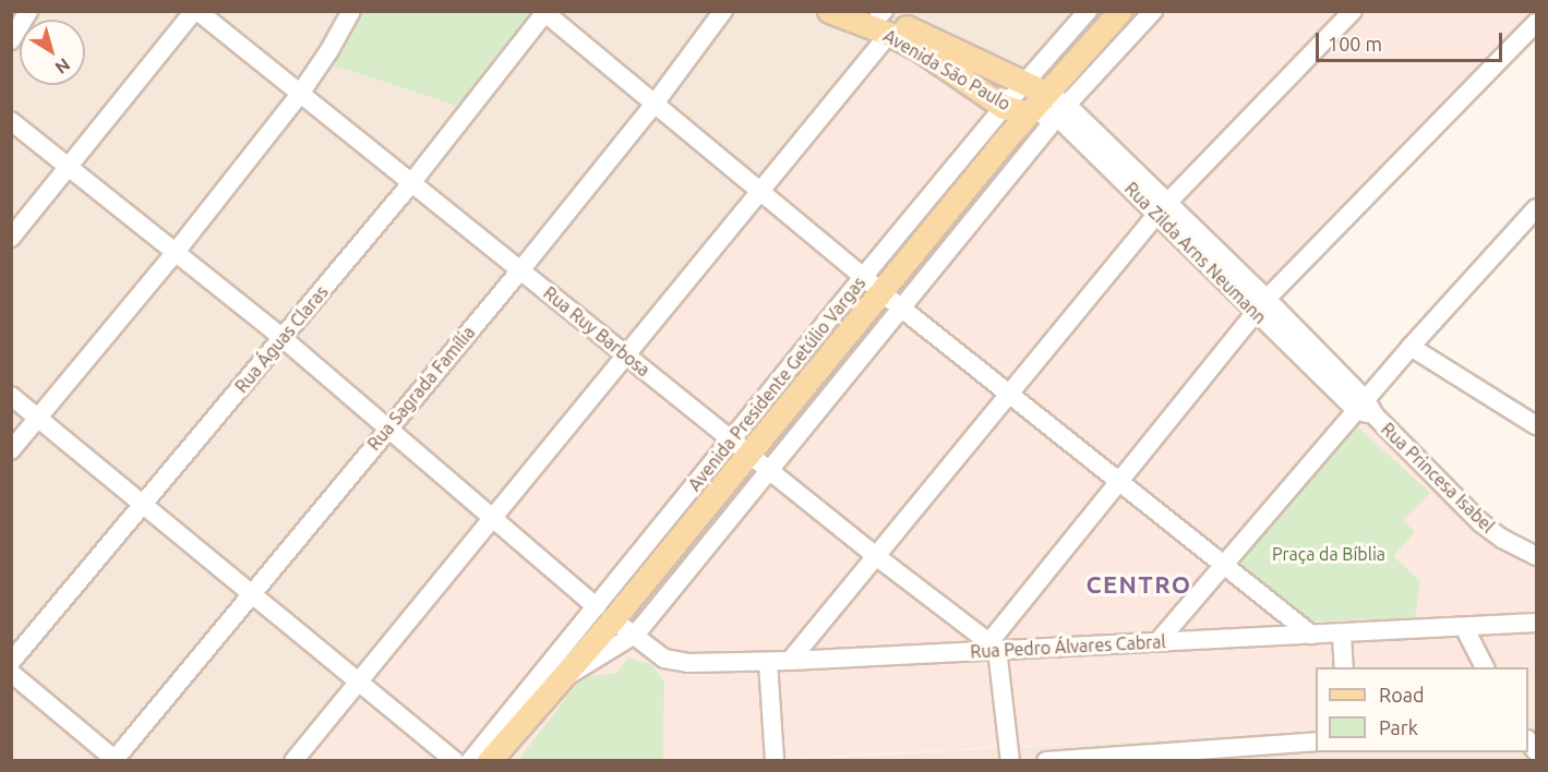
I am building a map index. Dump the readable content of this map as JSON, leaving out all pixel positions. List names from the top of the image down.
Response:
{
  "streets": {
    "main road": ["Avenida São Paulo", "Avenida Presidente Getúlio Vargas"],
    "street": [
      "Rua Zilda Arns Neumann",
      "Rua Ruy Barbosa",
      "Rua Águas Claras",
      "Rua Sagrada Família",
      "Rua Princesa Isabel",
      "Rua Pedro Álvares Cabral"
    ]
  },
  "crossings": [
    ["Avenida São Paulo", "Rua Zilda Arns Neumann"],
    ["Avenida São Paulo", "Avenida Presidente Getúlio Vargas"],
    ["Rua Zilda Arns Neumann", "Avenida Presidente Getúlio Vargas"],
    ["Rua Zilda Arns Neumann", "Rua Princesa Isabel"],
    ["Rua Ruy Barbosa", "Rua Águas Claras"],
    ["Rua Ruy Barbosa", "Avenida Presidente Getúlio Vargas"],
    ["Rua Ruy Barbosa", "Rua Sagrada Família"],
    ["Rua Ruy Barbosa", "Rua Pedro Álvares Cabral"],
    ["Rua Águas Claras", "Rua Pedro Álvares Cabral"],
    ["Avenida Presidente Getúlio Vargas", "Rua Pedro Álvares Cabral"],
    ["Rua Sagrada Família", "Rua Pedro Álvares Cabral"]
  ],
  "districts": ["CENTRO"],
  "parks": ["Praça da Bíblia"],
  "legend": ["Road", "Park"],
  "scale_bar": "100 m",
  "north": "bottom right"
}
